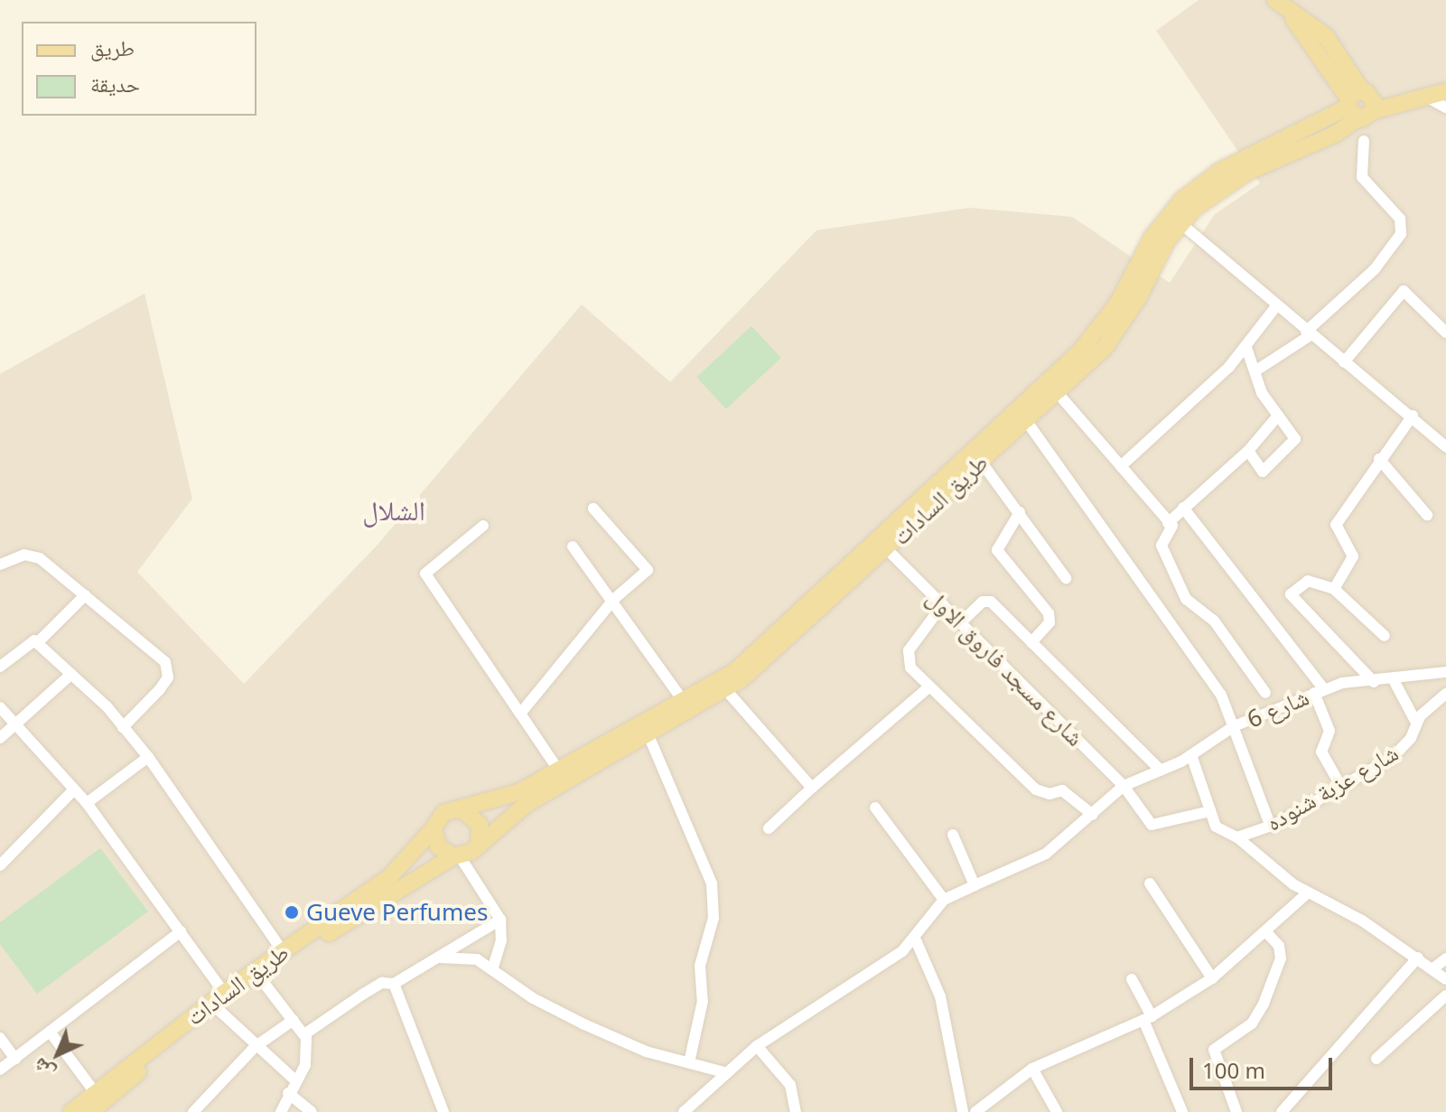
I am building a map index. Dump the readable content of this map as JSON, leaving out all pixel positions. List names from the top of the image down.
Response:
{
  "streets": {
    "main road": ["طريق السادات"],
    "street": ["شارع مسجد فاروق الاول", "شارع 6", "شارع عزبة شنوده"]
  },
  "crossings": [
    ["طريق السادات", "شارع مسجد فاروق الاول"],
    ["شارع مسجد فاروق الاول", "شارع 6"]
  ],
  "districts": ["الشلال"],
  "places": ["Gueve Perfumes"],
  "legend": ["طريق", "حديقة"],
  "scale_bar": "100 m",
  "north": "bottom left"
}
